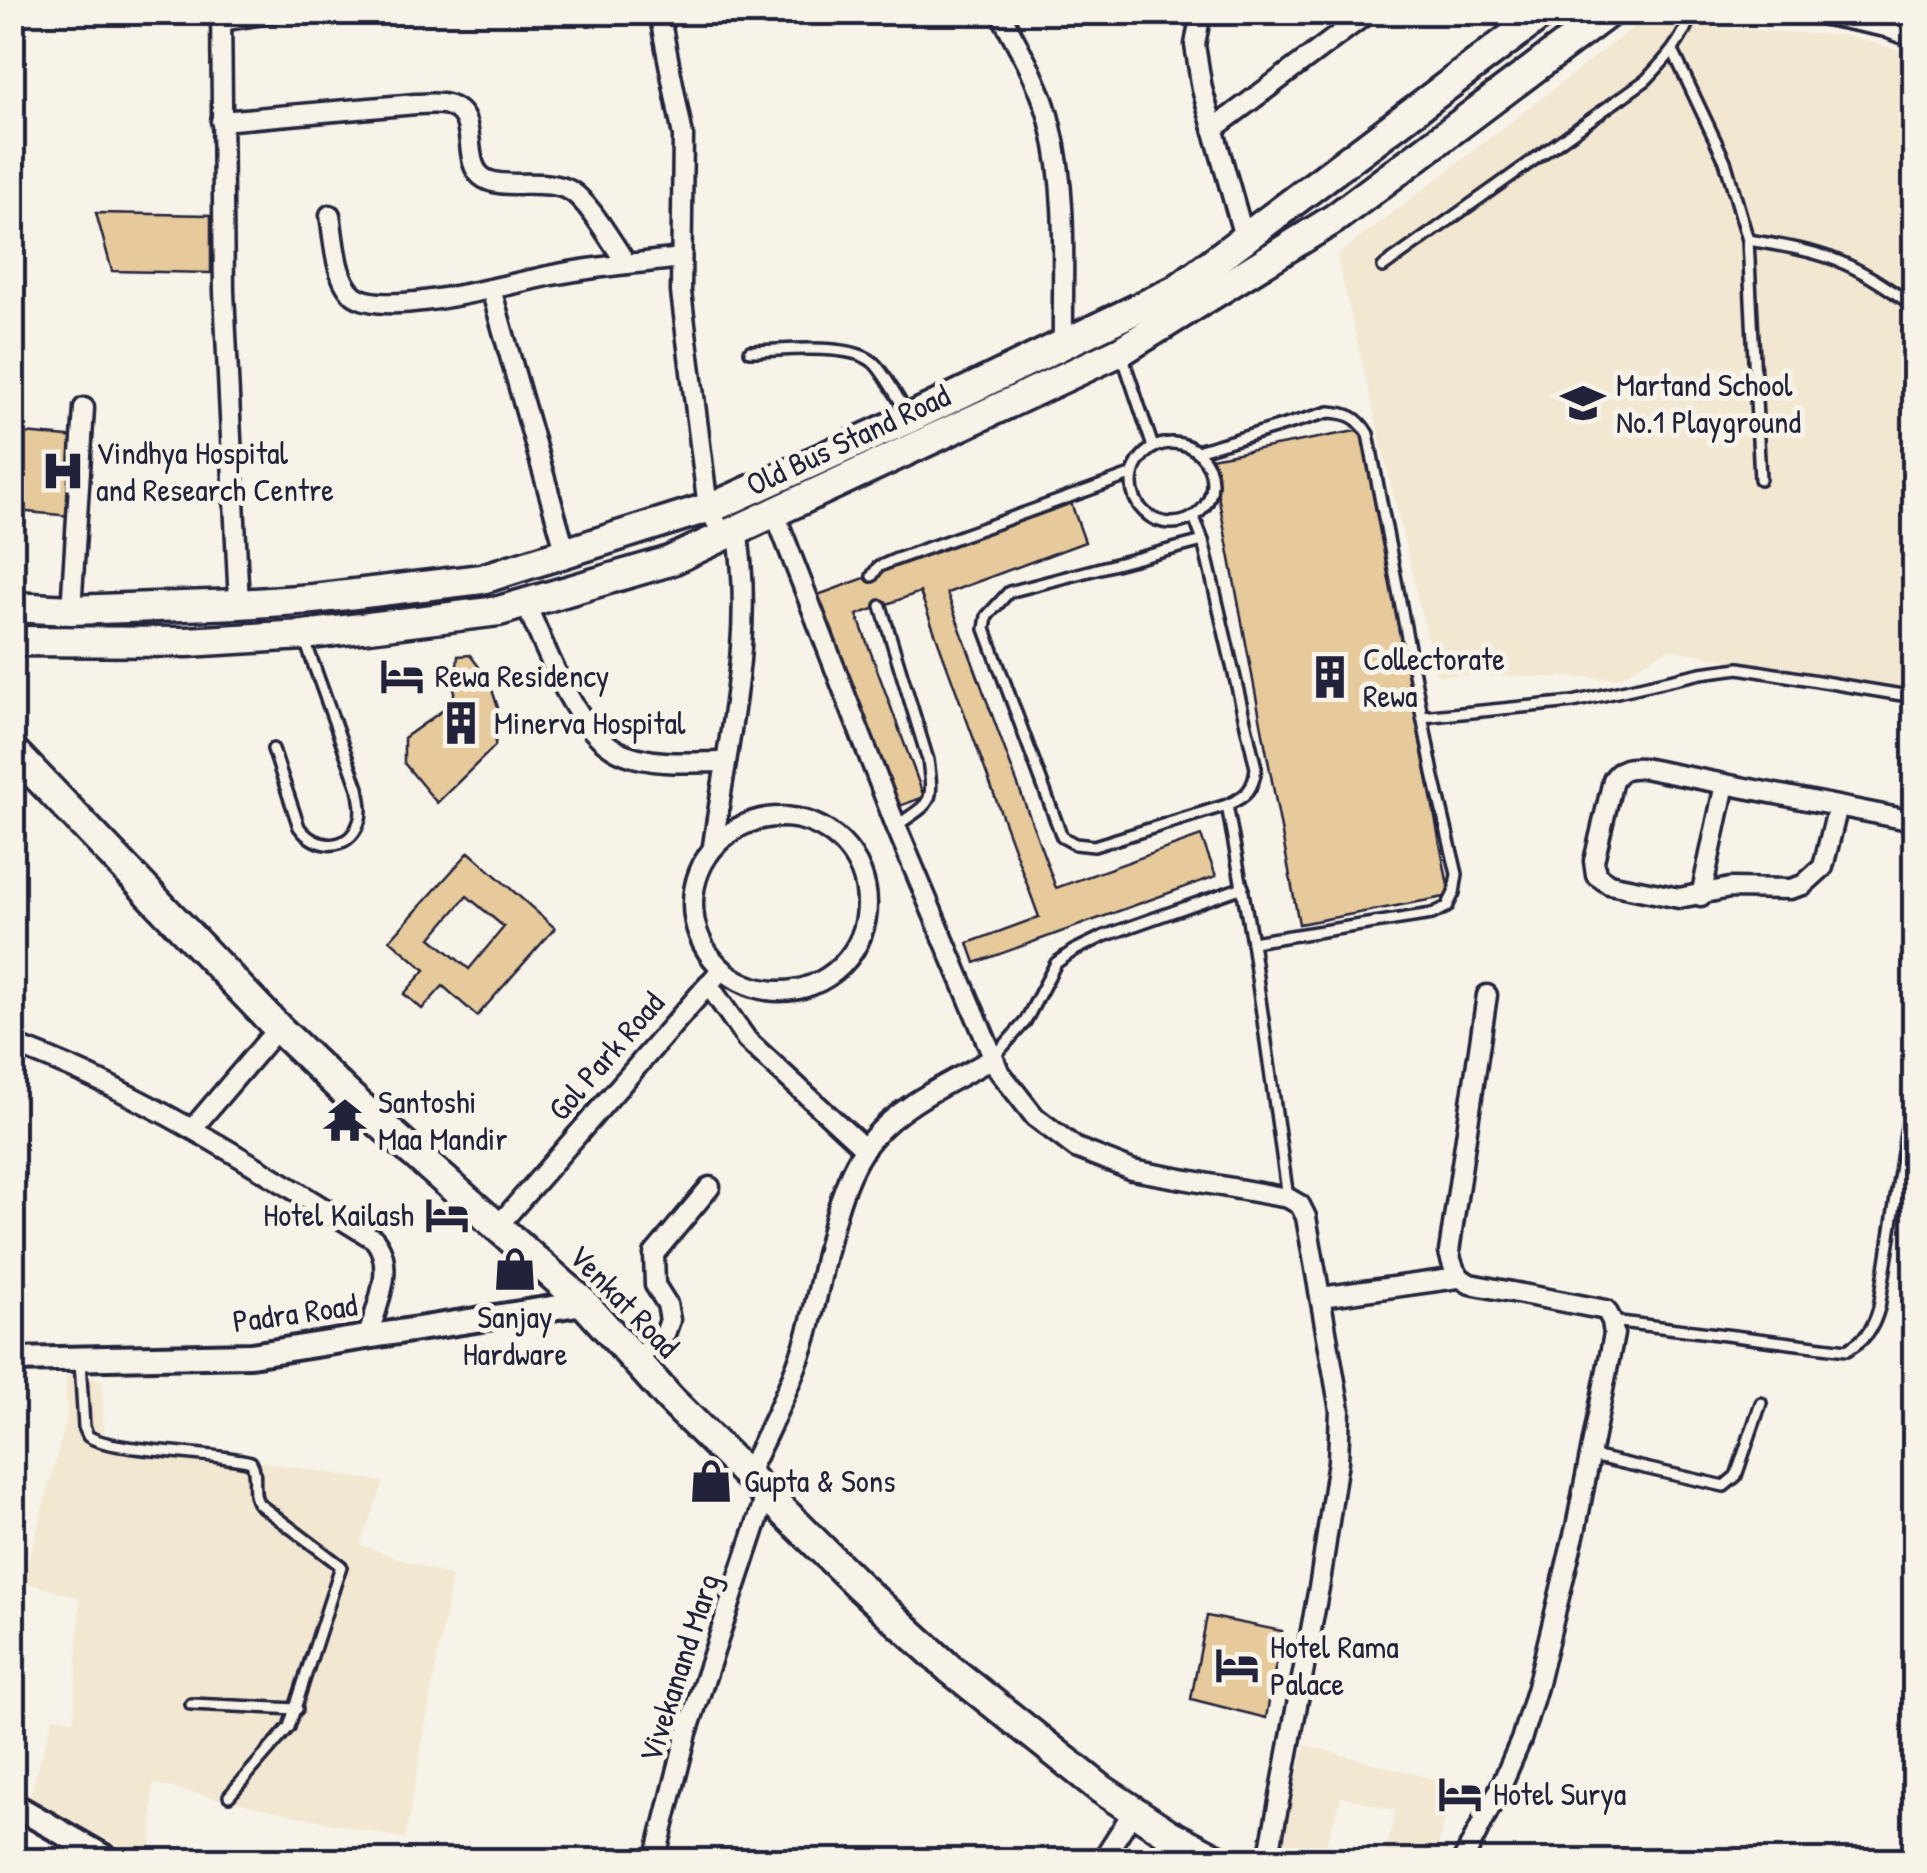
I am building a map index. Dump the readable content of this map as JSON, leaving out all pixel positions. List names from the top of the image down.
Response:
{
  "streets": {
    "main road": ["Old Bus Stand Road", "Venkat Road"],
    "street": ["Gol Park Road", "Padra Road", "Vivekanand Marg"]
  },
  "crossings": [
    ["Gol Park Road", "Venkat Road"],
    ["Venkat Road", "Padra Road"],
    ["Venkat Road", "Vivekanand Marg"]
  ],
  "places": {
    "school or university": ["Martand School No.1 Playground"],
    "hospital": ["Vindhya Hospital and Research Centre"],
    "hotel": [
      "Rewa Residency",
      "Hotel Kailash",
      "Hotel Rama Palace",
      "Hotel Surya"
    ],
    "building": ["Collectorate Rewa", "Minerva Hospital"],
    "temple": ["Santoshi Maa Mandir"],
    "shop": ["Sanjay Hardware", "Gupta & Sons"]
  }
}
